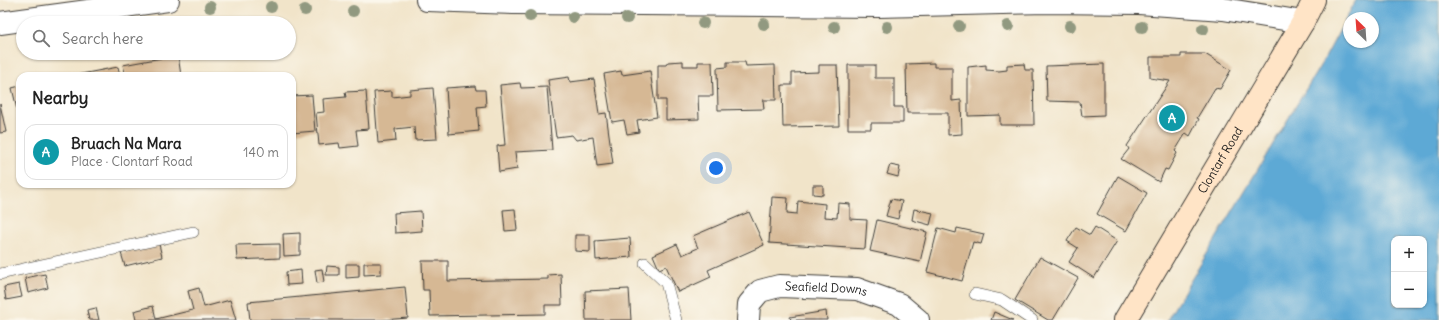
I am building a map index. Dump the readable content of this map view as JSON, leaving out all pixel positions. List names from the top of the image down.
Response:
{
  "streets": {
    "main road": ["Clontarf Road"],
    "street": ["Seafield Downs"]
  },
  "north": "top left",
  "page": {
    "search": "Search here",
    "heading": "Nearby",
    "pins": "A",
    "list": [
      {
        "mark": "A",
        "name": "Bruach Na Mara",
        "note": "Place · Clontarf Road",
        "value": "140 m"
      }
    ],
    "map_buttons": ["+", "−"]
  }
}
